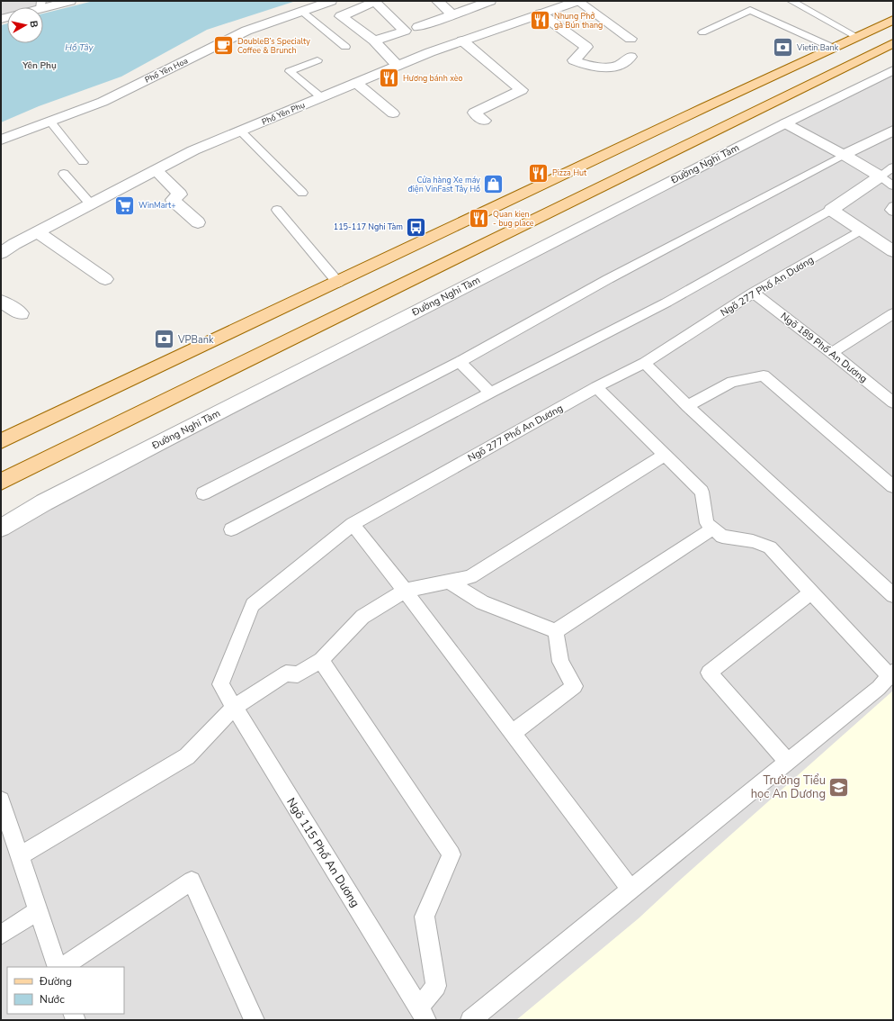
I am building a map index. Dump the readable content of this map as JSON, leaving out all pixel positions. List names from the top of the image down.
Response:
{
  "streets": {
    "street": ["Phố Yên Hoa", "Phố Yên Phụ", "Đường Nghi Tàm"],
    "lane": ["Ngõ 277 Phố An Dương", "Ngõ 189 Phố An Dương", "Ngõ 115 Phố An Dương"]
  },
  "crossings": [
    ["Ngõ 277 Phố An Dương", "Ngõ 189 Phố An Dương"],
    ["Ngõ 277 Phố An Dương", "Ngõ 115 Phố An Dương"]
  ],
  "districts": ["Yên Phụ"],
  "water": ["Hồ Tây"],
  "places": {
    "restaurant": [
      "Nhung Phở gà Bún thang",
      "Hương bánh xèo",
      "Pizza Hut",
      "Quan kien - bug place"
    ],
    "cafe": ["DoubleB’s Specialty Coffee & Brunch"],
    "bank": ["Vietin Bank", "VPBank"],
    "shop": ["Cửa hàng Xe máy điện VinFast Tây Hồ"],
    "supermarket": ["WinMart+"],
    "bus stop": ["115-117 Nghi Tàm"],
    "school or university": ["Trường Tiểu học An Dương"]
  },
  "legend": ["Đường", "Nước"],
  "north": "right"
}
